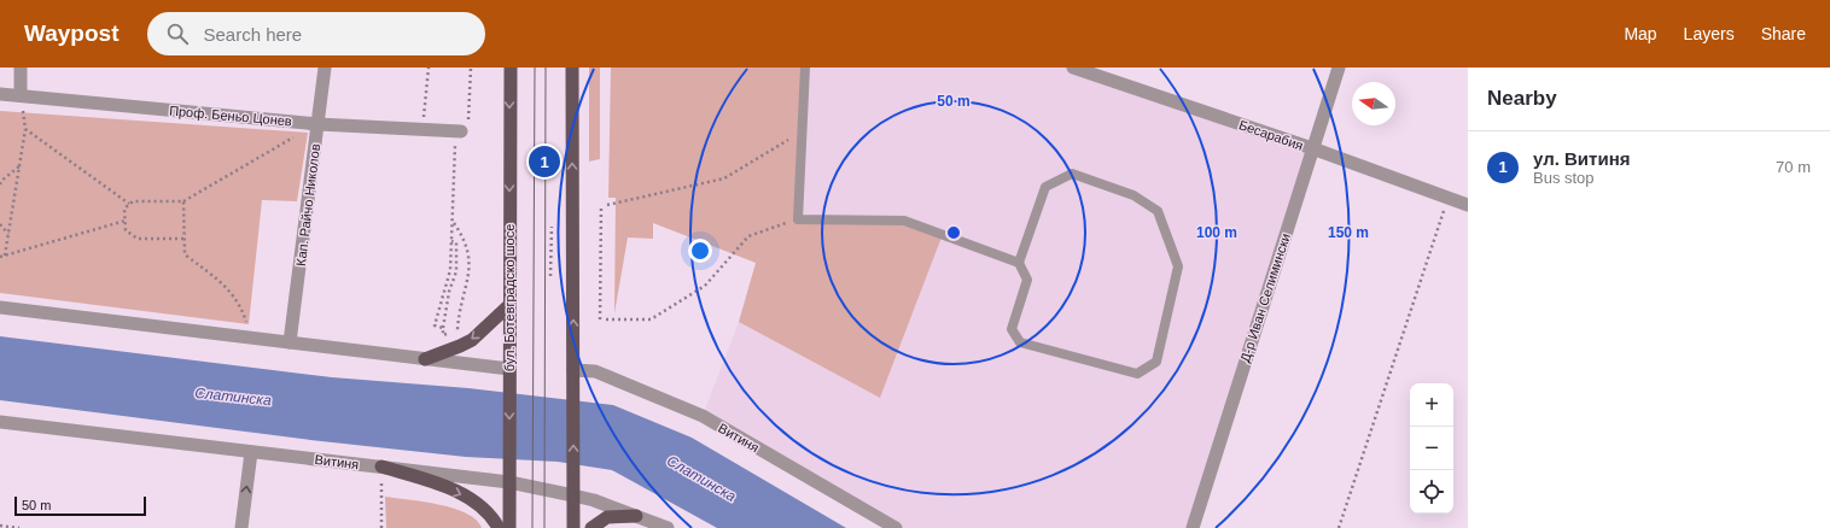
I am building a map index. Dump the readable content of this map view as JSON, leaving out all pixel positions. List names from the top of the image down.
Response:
{
  "streets": {
    "main road": ["бул. Ботевградско шосе"],
    "street": [
      "Проф. Беньо Цонев",
      "Бесарабия",
      "Кап. Райчо Николов",
      "Д-р Иван Селимински",
      "Витиня"
    ]
  },
  "crossings": [
    ["Проф. Беньо Цонев", "Кап. Райчо Николов"],
    ["Бесарабия", "Д-р Иван Селимински"],
    ["бул. Ботевградско шосе", "Витиня"]
  ],
  "water": ["Слатинска"],
  "scale_bar": "50 m",
  "north": "left",
  "page": {
    "header": "Waypost",
    "search": "Search here",
    "nav": ["Map", "Layers", "Share"],
    "heading": "Nearby",
    "list": [
      {
        "mark": "1",
        "name": "ул. Витиня",
        "note": "Bus stop",
        "value": "70 m"
      }
    ],
    "pins": "1",
    "map_buttons": ["+", "−"],
    "scale": "50 m"
  },
  "rings": ["50 m", "100 m", "150 m"]
}
